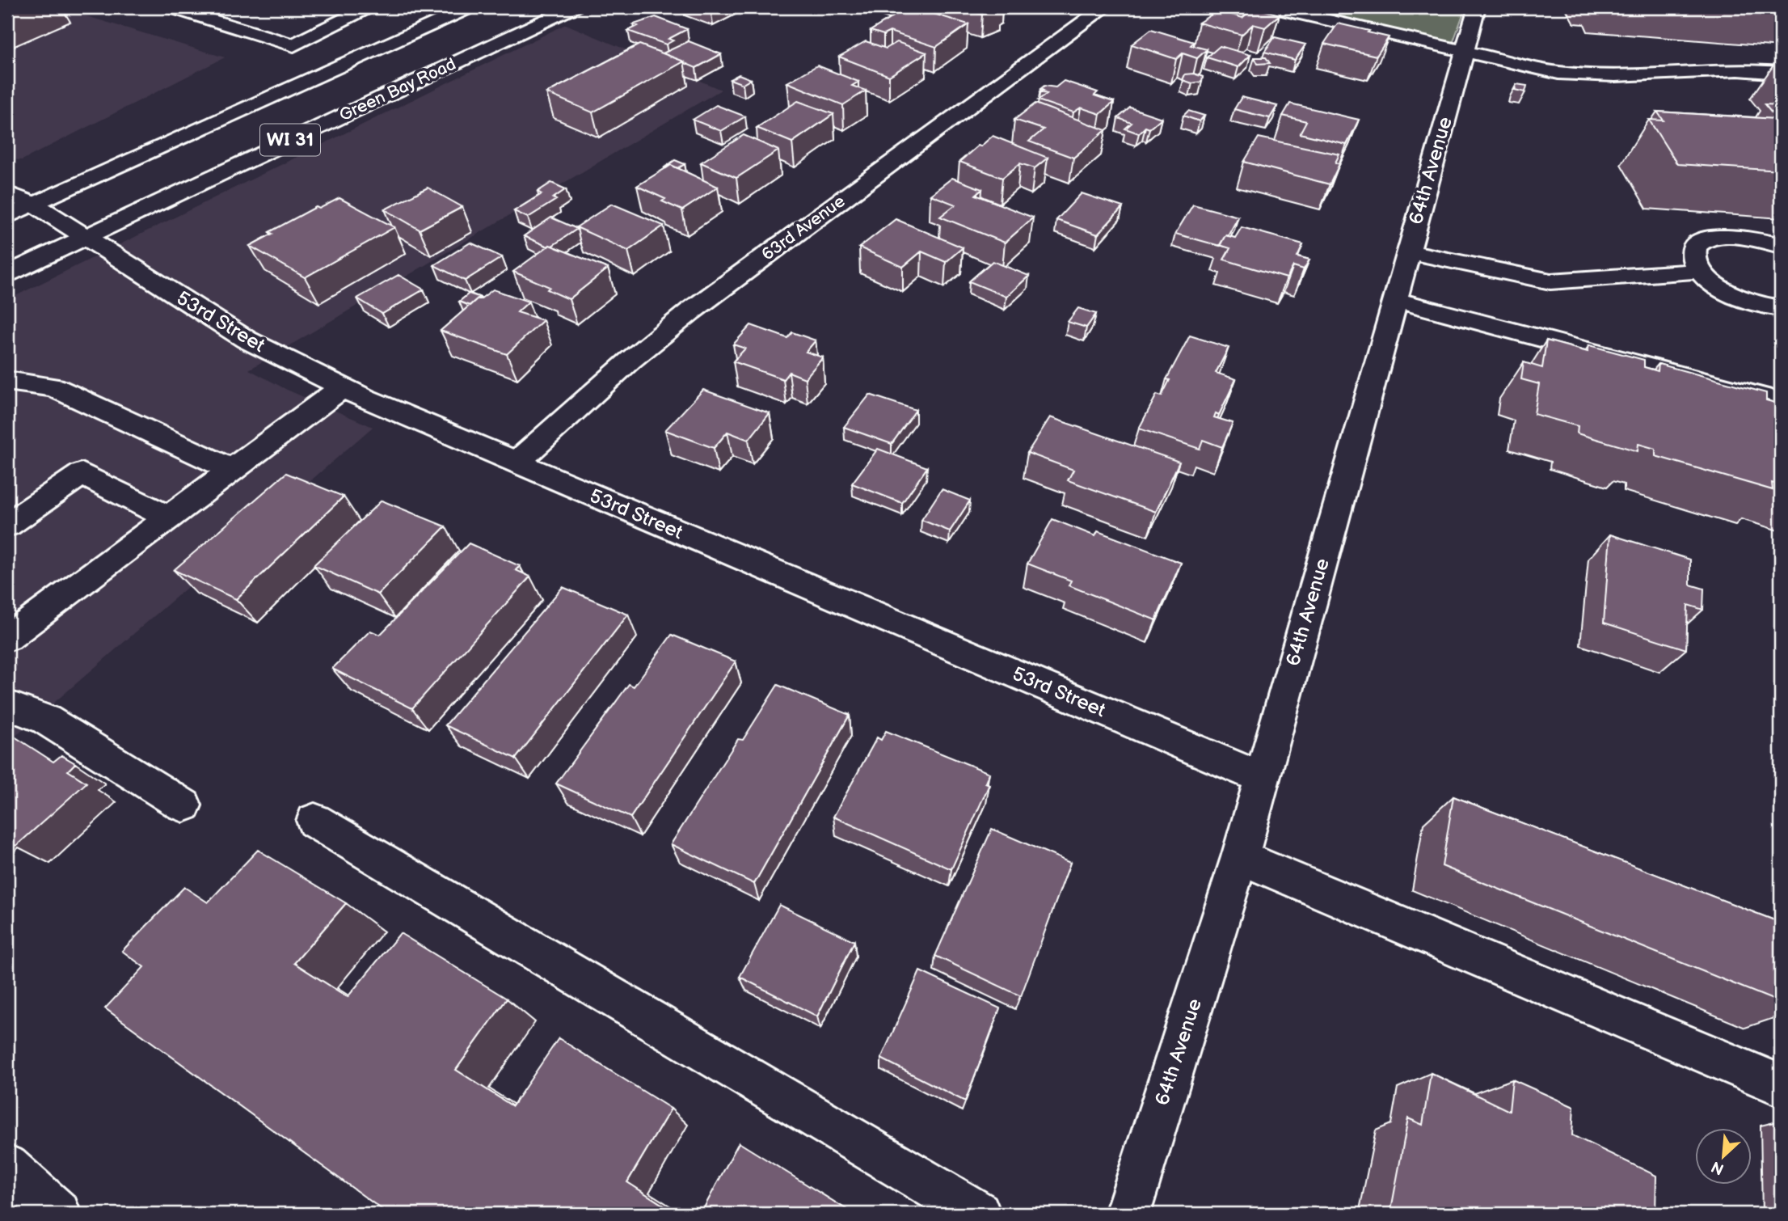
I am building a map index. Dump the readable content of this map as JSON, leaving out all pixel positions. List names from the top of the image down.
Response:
{
  "streets": {
    "street": [
      "Green Bay Road",
      "WI 31",
      "64th Avenue",
      "63rd Avenue",
      "53rd Street"
    ]
  },
  "crossings": [
    ["Green Bay Road", "53rd Street"],
    ["WI 31", "53rd Street"],
    ["64th Avenue", "53rd Street"],
    ["63rd Avenue", "53rd Street"]
  ],
  "north": "bottom left"
}
